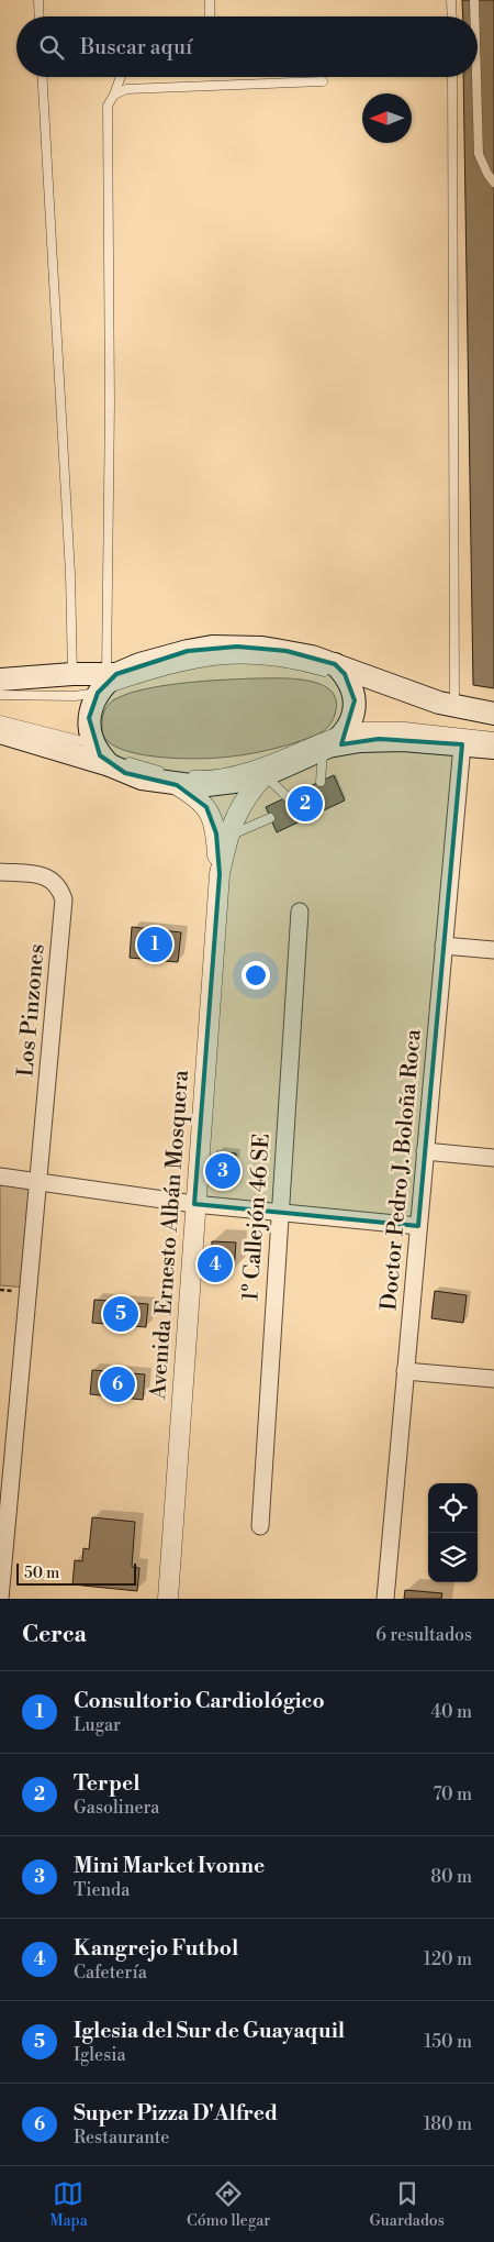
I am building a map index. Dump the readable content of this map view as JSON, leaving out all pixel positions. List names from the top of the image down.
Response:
{
  "streets": {
    "street": [
      "Los Pinzones",
      "Doctor Pedro J. Boloña Roca",
      "1º Callejón 46 SE",
      "Avenida Ernesto Albán Mosquera"
    ]
  },
  "scale_bar": "50 m",
  "north": "left",
  "page": {
    "search": "Buscar aquí",
    "pins": [
      "2",
      "1",
      "3",
      "4",
      "5",
      "6"
    ],
    "scale": "50 m",
    "heading": ["Cerca", "6 resultados"],
    "list": [
      {
        "mark": "1",
        "name": "Consultorio Cardiológico",
        "note": "Lugar",
        "value": "40 m"
      },
      {
        "mark": "2",
        "name": "Terpel",
        "note": "Gasolinera",
        "value": "70 m"
      },
      {
        "mark": "3",
        "name": "Mini Market Ivonne",
        "note": "Tienda",
        "value": "80 m"
      },
      {
        "mark": "4",
        "name": "Kangrejo Futbol",
        "note": "Cafetería",
        "value": "120 m"
      },
      {
        "mark": "5",
        "name": "Iglesia del Sur de Guayaquil",
        "note": "Iglesia",
        "value": "150 m"
      },
      {
        "mark": "6",
        "name": "Super Pizza D'Alfred",
        "note": "Restaurante",
        "value": "180 m"
      }
    ],
    "nav": ["Mapa", "Cómo llegar", "Guardados"]
  }
}
